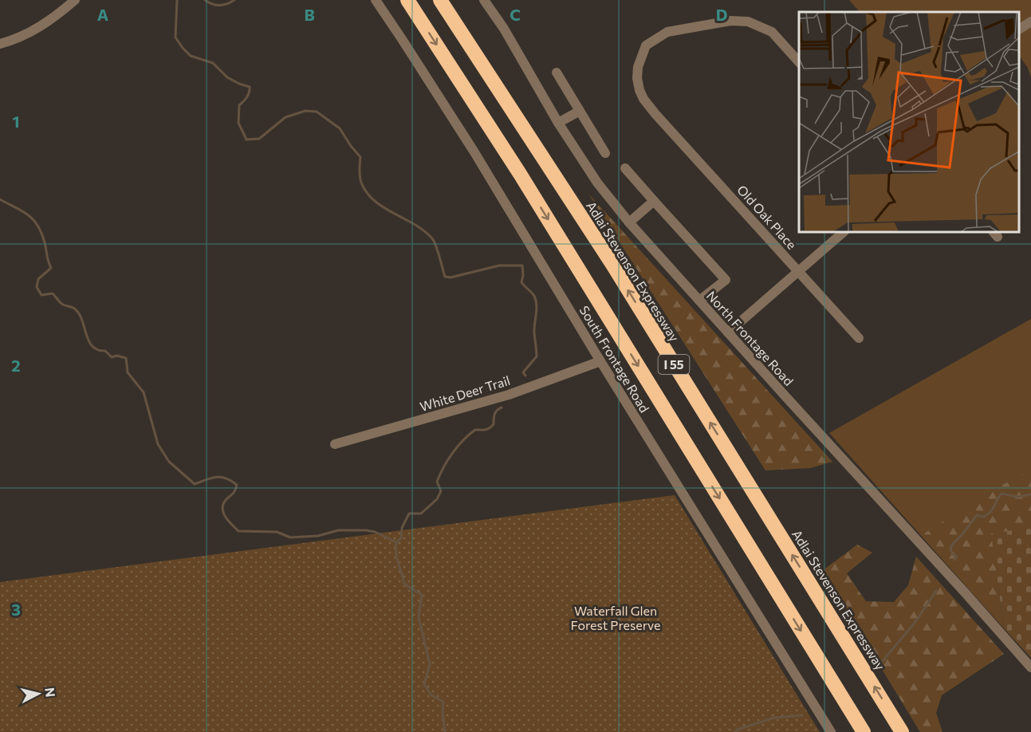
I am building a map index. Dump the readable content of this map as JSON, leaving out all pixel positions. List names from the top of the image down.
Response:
{
  "streets": {
    "highway": ["Adlai Stevenson Expressway", "I 55"],
    "street": [
      "Old Oak Place",
      "North Frontage Road",
      "South Frontage Road",
      "White Deer Trail"
    ]
  },
  "crossings": [
    ["South Frontage Road", "White Deer Trail"]
  ],
  "parks": ["Waterfall Glen Forest Preserve"],
  "north": "right",
  "grid": {
    "columns": [
      "A",
      "B",
      "C",
      "D"
    ],
    "rows": ["1", "2", "3"]
  }
}
